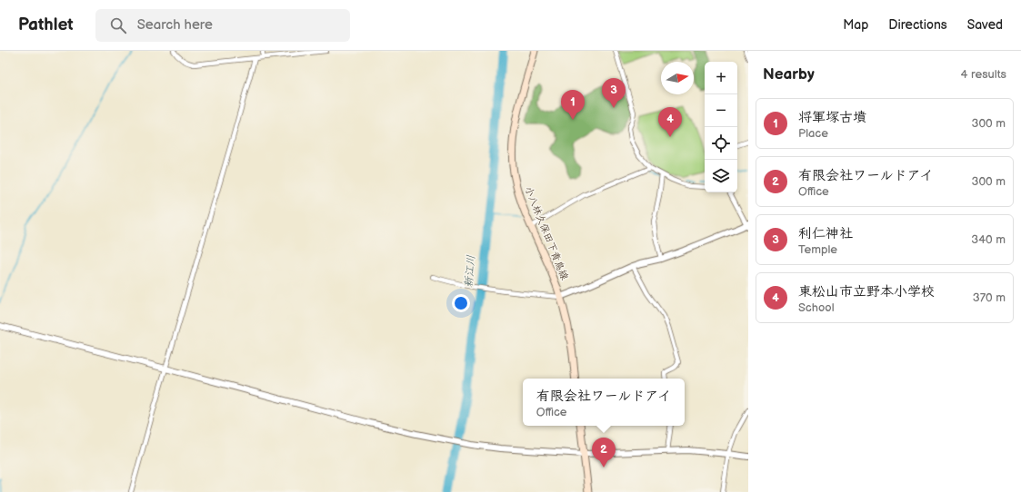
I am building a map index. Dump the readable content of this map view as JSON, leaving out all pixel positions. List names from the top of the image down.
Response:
{
  "streets": {
    "main road": ["小八林久保田下青鳥線"]
  },
  "water": ["新江川"],
  "north": "right",
  "page": {
    "header": "Pathlet",
    "search": "Search here",
    "nav": ["Map", "Directions", "Saved"],
    "heading": ["Nearby", "4 results"],
    "map_buttons": ["+", "−"],
    "pins": [
      "3",
      "1",
      "4",
      "2"
    ],
    "list": [
      {
        "mark": "1",
        "name": "将軍塚古墳",
        "note": "Place",
        "value": "300 m"
      },
      {
        "mark": "2",
        "name": "有限会社ワールドアイ",
        "note": "Office",
        "value": "300 m"
      },
      {
        "mark": "3",
        "name": "利仁神社",
        "note": "Temple",
        "value": "340 m"
      },
      {
        "mark": "4",
        "name": "東松山市立野本小学校",
        "note": "School",
        "value": "370 m"
      }
    ],
    "popup": ["有限会社ワールドアイ", "Office"]
  }
}
